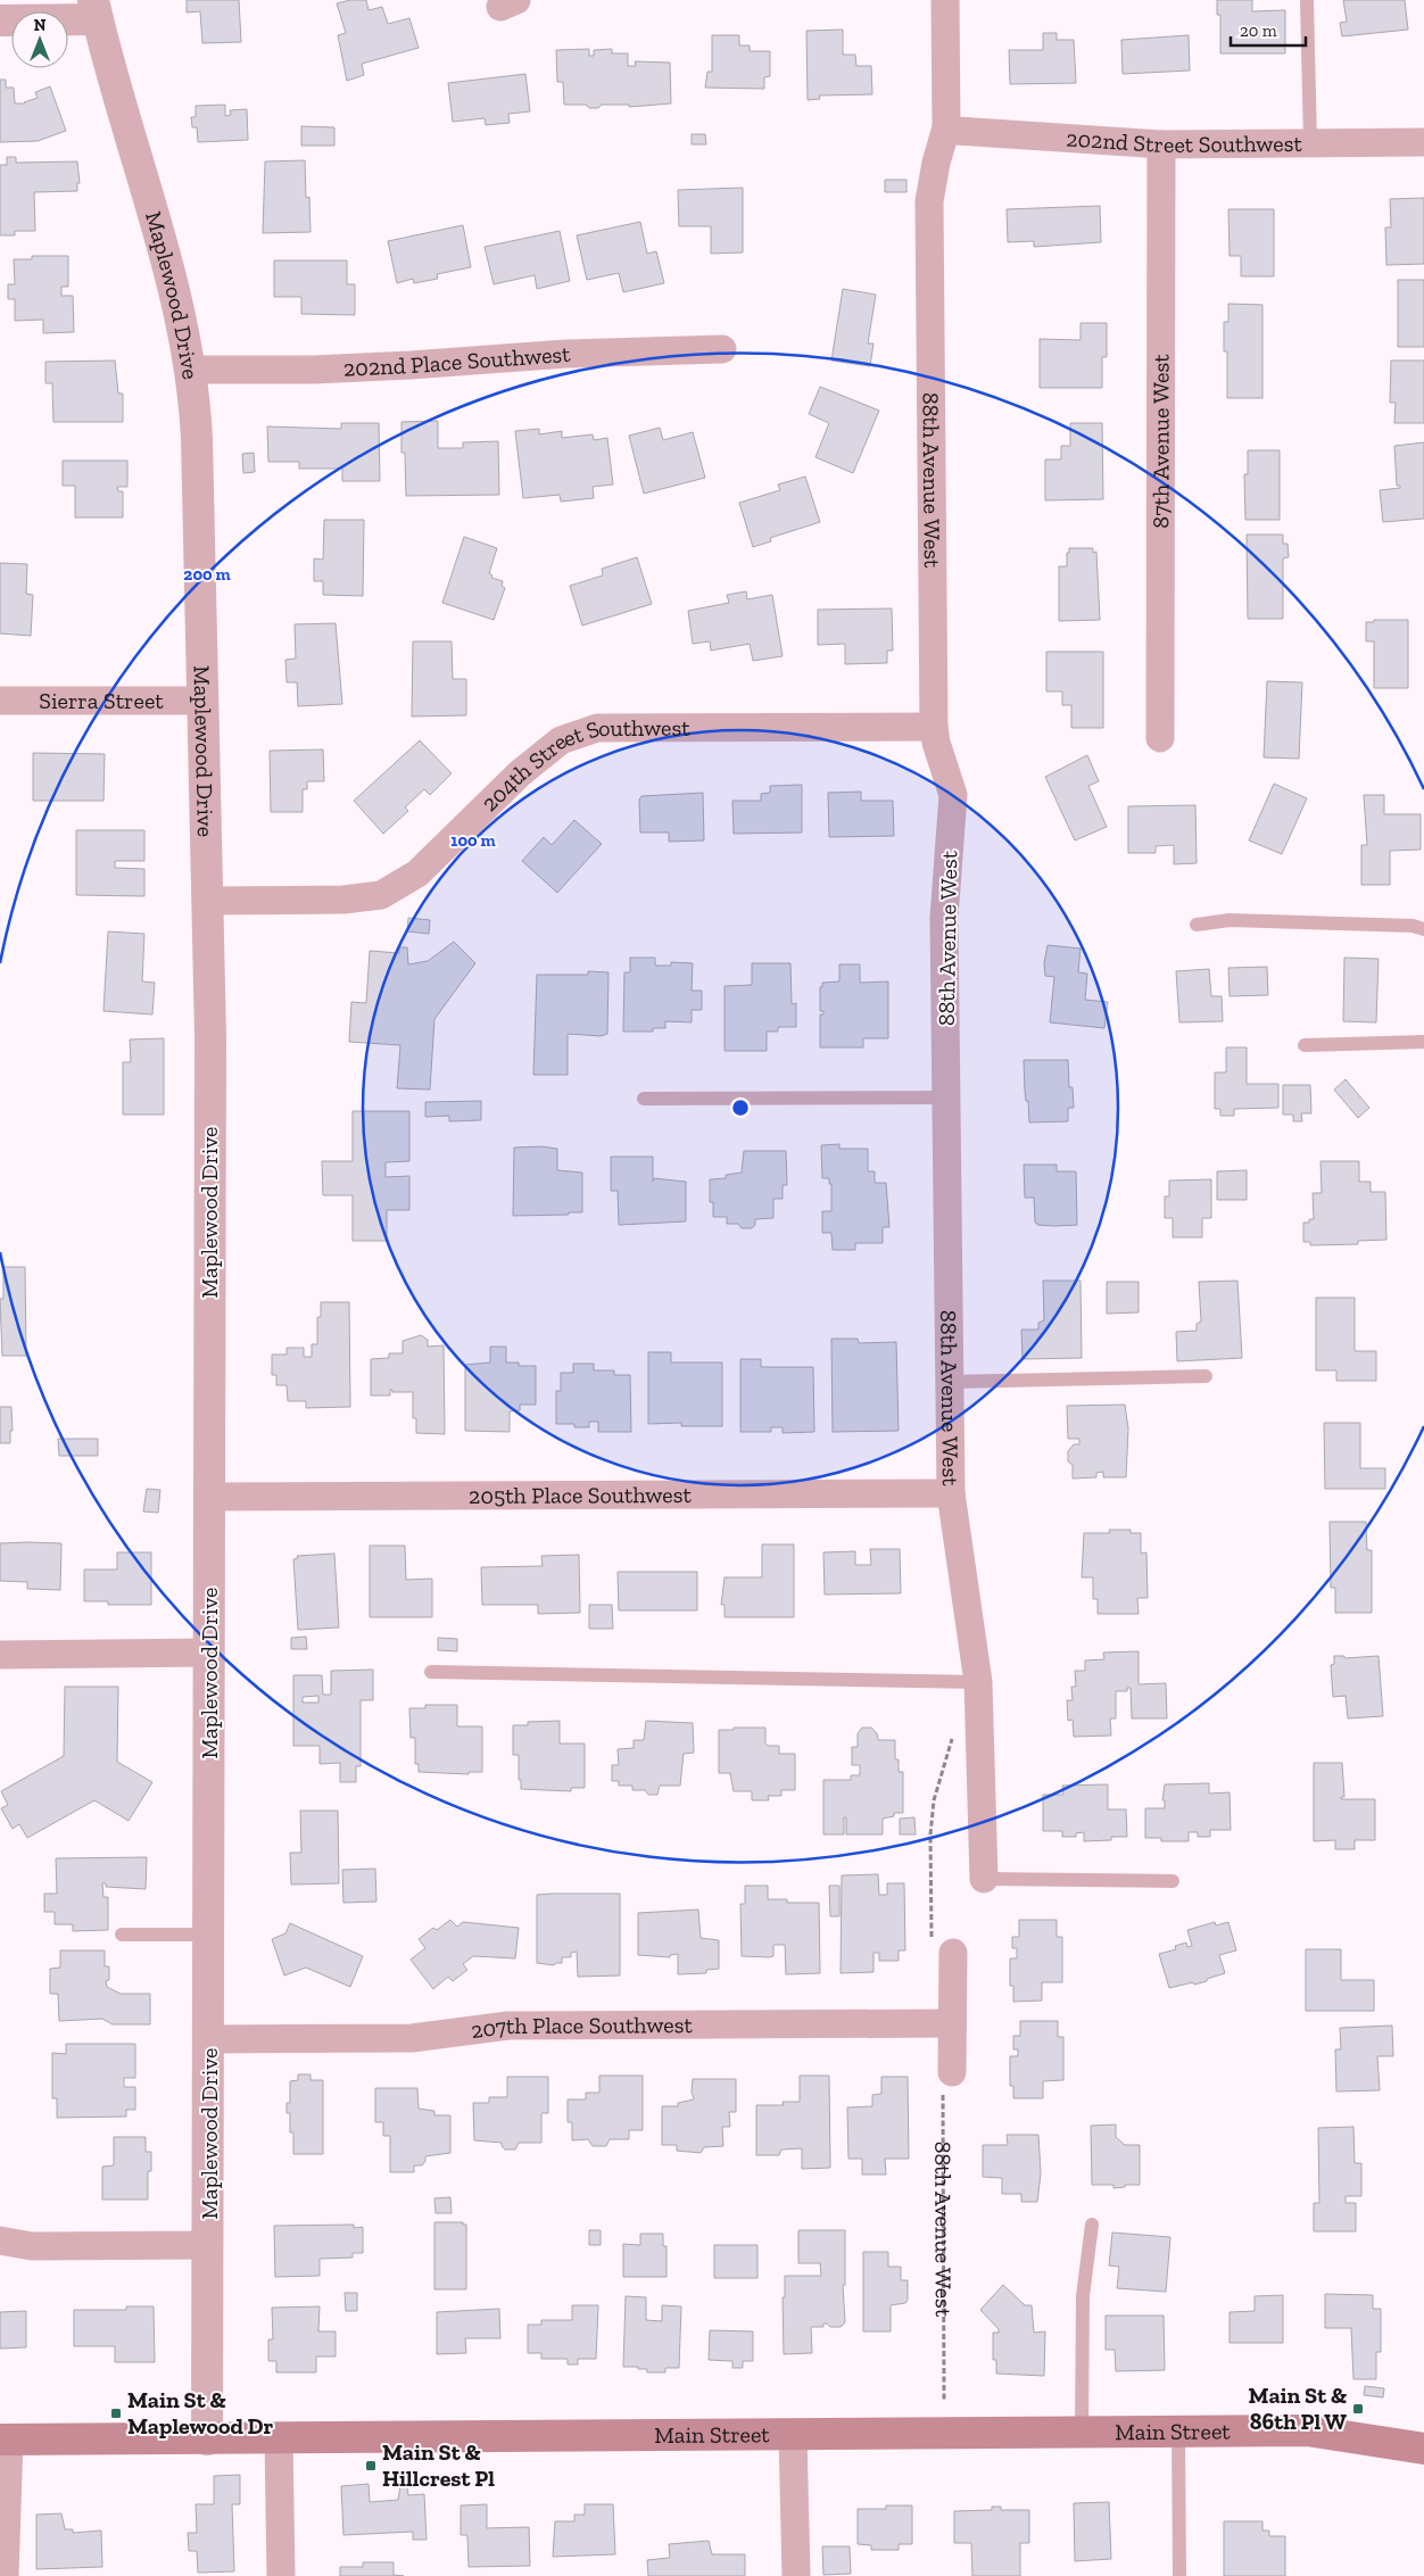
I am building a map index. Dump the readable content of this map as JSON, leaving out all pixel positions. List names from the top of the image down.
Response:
{
  "streets": {
    "main road": ["Main Street"],
    "street": [
      "202nd Street Southwest",
      "Maplewood Drive",
      "202nd Place Southwest",
      "87th Avenue West",
      "88th Avenue West",
      "Sierra Street",
      "204th Street Southwest",
      "205th Place Southwest",
      "207th Place Southwest"
    ]
  },
  "crossings": [
    ["202nd Street Southwest", "87th Avenue West"],
    ["202nd Street Southwest", "88th Avenue West"],
    ["Maplewood Drive", "202nd Place Southwest"],
    ["Maplewood Drive", "Sierra Street"],
    ["Maplewood Drive", "204th Street Southwest"],
    ["Maplewood Drive", "205th Place Southwest"],
    ["Maplewood Drive", "207th Place Southwest"],
    ["Maplewood Drive", "Main Street"],
    ["88th Avenue West", "204th Street Southwest"],
    ["88th Avenue West", "205th Place Southwest"]
  ],
  "places": {
    "transit": ["Main St & 86th Pl W", "Main St & Maplewood Dr", "Main St & Hillcrest Pl"]
  },
  "scale_bar": "20 m",
  "north": "top",
  "rings": ["200 m", "100 m"]
}
